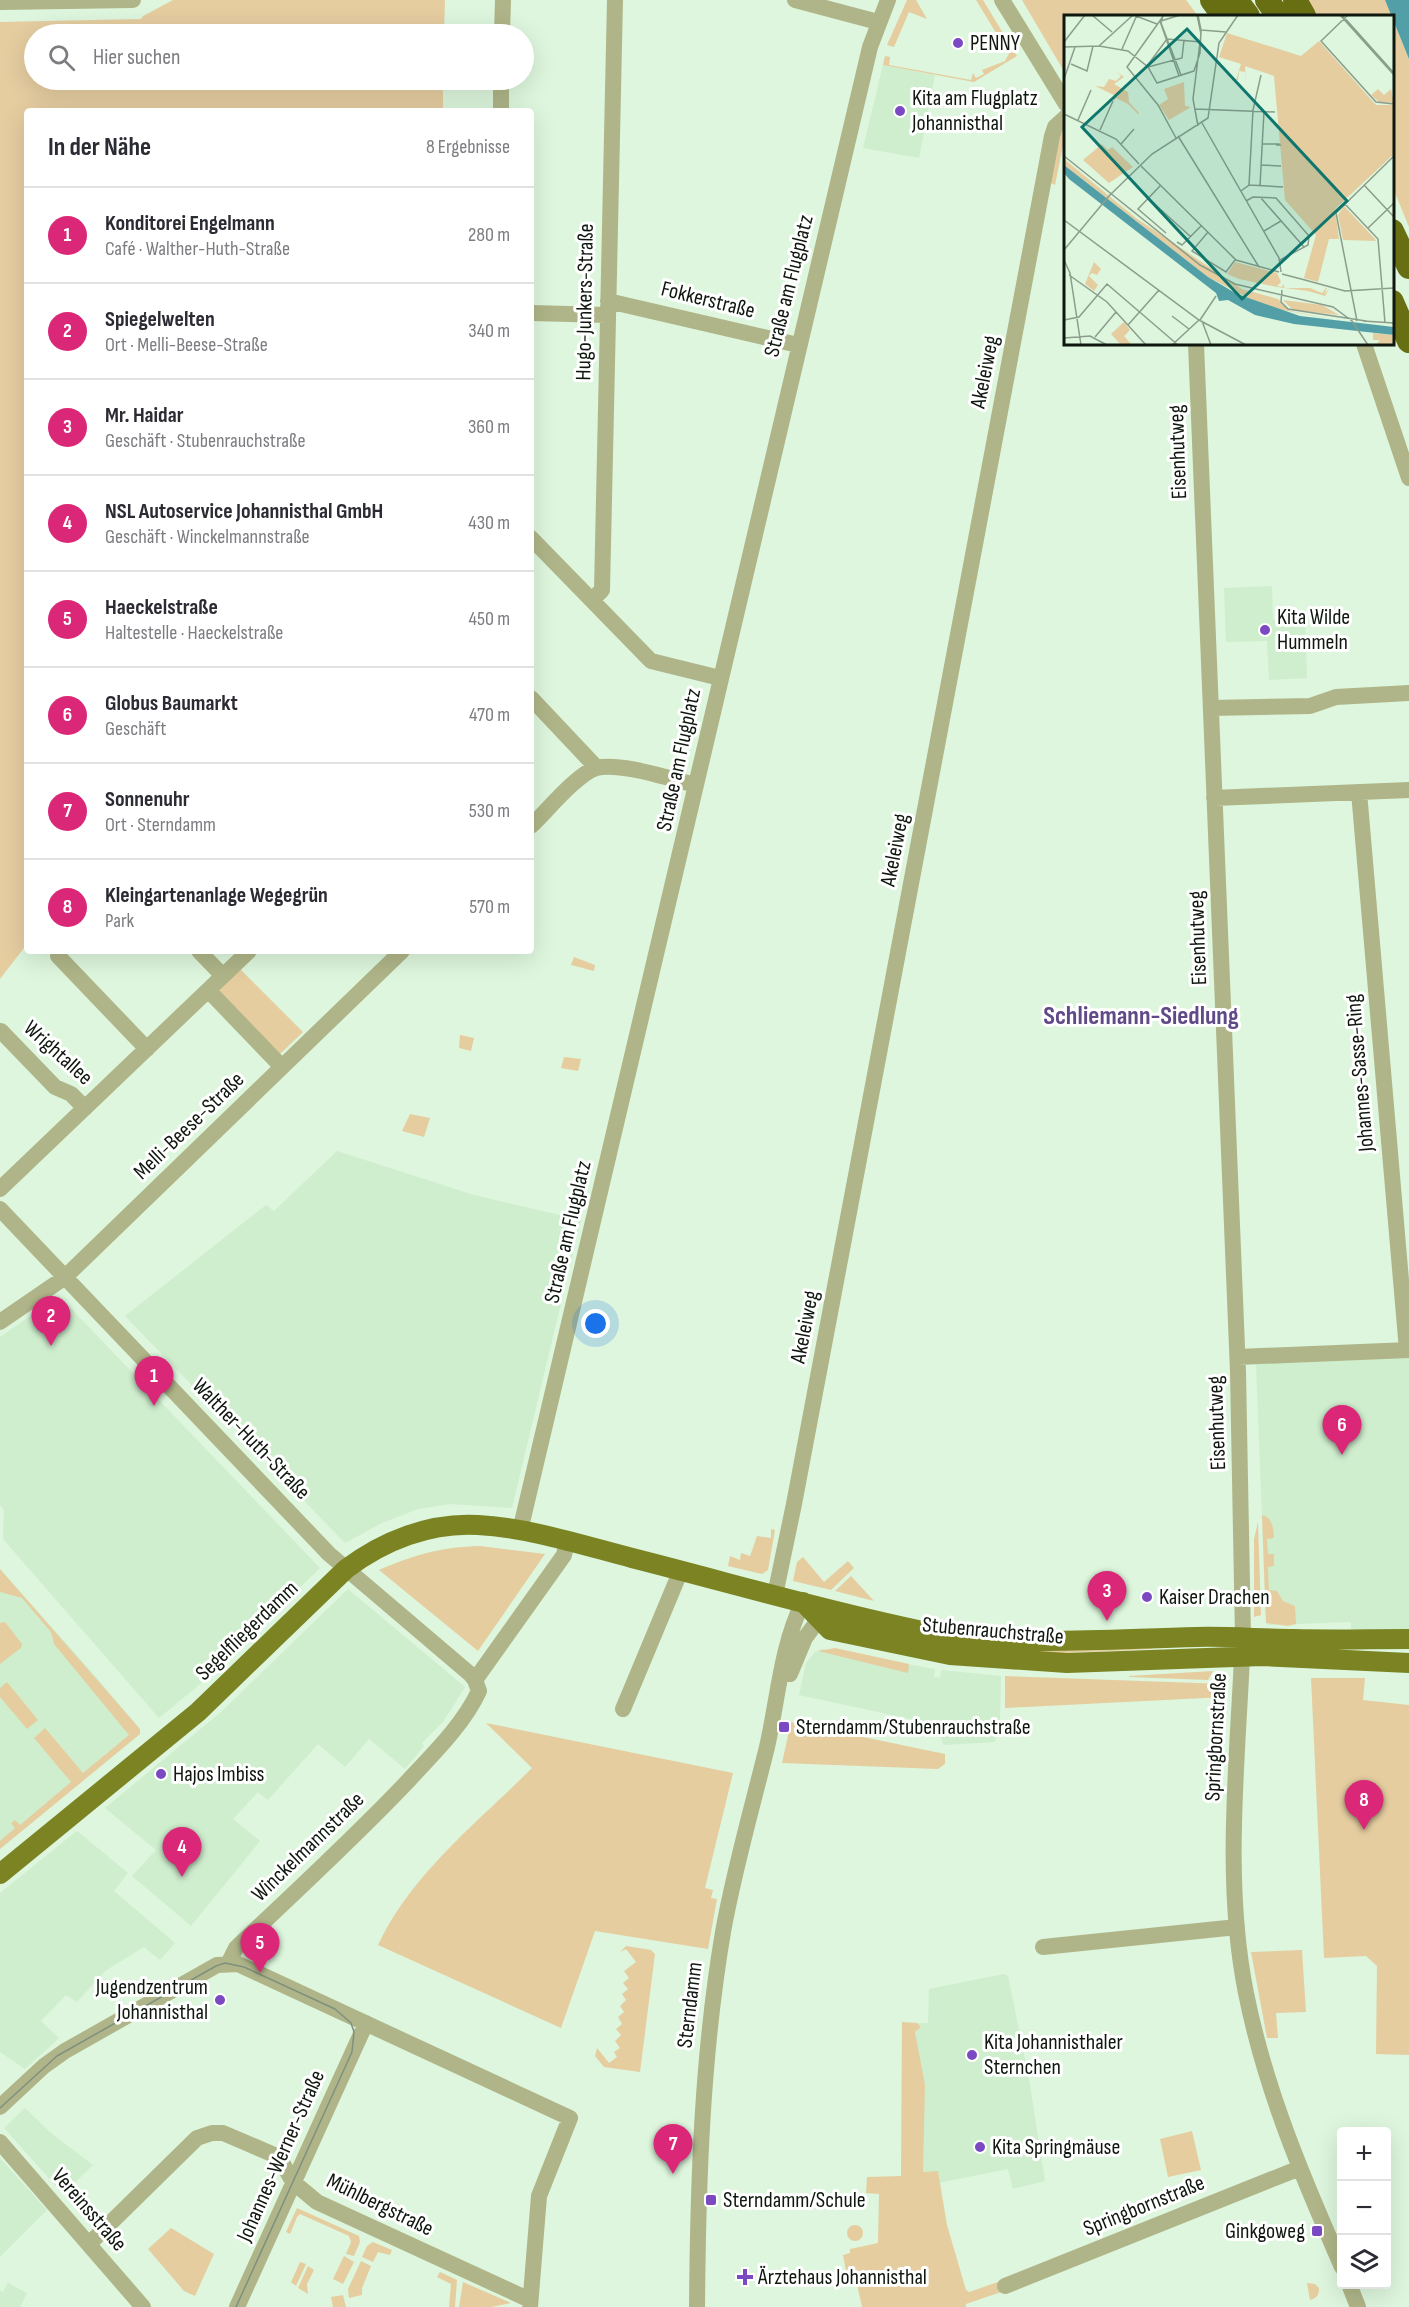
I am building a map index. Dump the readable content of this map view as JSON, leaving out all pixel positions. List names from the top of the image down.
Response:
{
  "streets": {
    "main road": ["Segelfliegerdamm", "Stubenrauchstraße"],
    "street": [
      "Straße am Flugplatz",
      "Fokkerstraße",
      "Hugo-Junkers-Straße",
      "Akeleiweg",
      "Eisenhutweg",
      "Wrightallee",
      "Johannes-Sasse-Ring",
      "Melli-Beese-Straße",
      "Walther-Huth-Straße",
      "Springbornstraße",
      "Winckelmannstraße",
      "Sterndamm",
      "Johannes-Werner-Straße",
      "Mühlbergstraße",
      "Vereinsstraße"
    ]
  },
  "crossings": [
    ["Straße am Flugplatz", "Fokkerstraße"],
    ["Straße am Flugplatz", "Segelfliegerdamm"],
    ["Fokkerstraße", "Hugo-Junkers-Straße"],
    ["Akeleiweg", "Stubenrauchstraße"],
    ["Eisenhutweg", "Johannes-Sasse-Ring"],
    ["Eisenhutweg", "Stubenrauchstraße"],
    ["Eisenhutweg", "Springbornstraße"],
    ["Melli-Beese-Straße", "Walther-Huth-Straße"],
    ["Walther-Huth-Straße", "Segelfliegerdamm"],
    ["Walther-Huth-Straße", "Winckelmannstraße"],
    ["Segelfliegerdamm", "Stubenrauchstraße"],
    ["Segelfliegerdamm", "Winckelmannstraße"],
    ["Stubenrauchstraße", "Springbornstraße"],
    ["Stubenrauchstraße", "Winckelmannstraße"],
    ["Stubenrauchstraße", "Sterndamm"],
    ["Johannes-Werner-Straße", "Mühlbergstraße"],
    ["Mühlbergstraße", "Vereinsstraße"]
  ],
  "districts": ["Schliemann-Siedlung"],
  "places": {
    "other": [
      "PENNY",
      "Kita am Flugplatz Johannisthal",
      "Kita Wilde Hummeln",
      "Kaiser Drachen",
      "Hajos Imbiss",
      "Jugendzentrum Johannisthal",
      "Kita Johannisthaler Sternchen",
      "Kita Springmäuse"
    ],
    "transit": ["Sterndamm/Stubenrauchstraße", "Sterndamm/Schule", "Ginkgoweg"],
    "health": ["Ärztehaus Johannisthal"]
  },
  "page": {
    "search": "Hier suchen",
    "heading": ["In der Nähe", "8 Ergebnisse"],
    "list": [
      {
        "mark": "1",
        "name": "Konditorei Engelmann",
        "note": "Café · Walther-Huth-Straße",
        "value": "280 m"
      },
      {
        "mark": "2",
        "name": "Spiegelwelten",
        "note": "Ort · Melli-Beese-Straße",
        "value": "340 m"
      },
      {
        "mark": "3",
        "name": "Mr. Haidar",
        "note": "Geschäft · Stubenrauchstraße",
        "value": "360 m"
      },
      {
        "mark": "4",
        "name": "NSL Autoservice Johannisthal GmbH",
        "note": "Geschäft · Winckelmannstraße",
        "value": "430 m"
      },
      {
        "mark": "5",
        "name": "Haeckelstraße",
        "note": "Haltestelle · Haeckelstraße",
        "value": "450 m"
      },
      {
        "mark": "6",
        "name": "Globus Baumarkt",
        "note": "Geschäft",
        "value": "470 m"
      },
      {
        "mark": "7",
        "name": "Sonnenuhr",
        "note": "Ort · Sterndamm",
        "value": "530 m"
      },
      {
        "mark": "8",
        "name": "Kleingartenanlage Wegegrün",
        "note": "Park",
        "value": "570 m"
      }
    ],
    "pins": [
      "2",
      "1",
      "6",
      "3",
      "8",
      "4",
      "5",
      "7"
    ],
    "map_buttons": ["+", "−"]
  }
}
